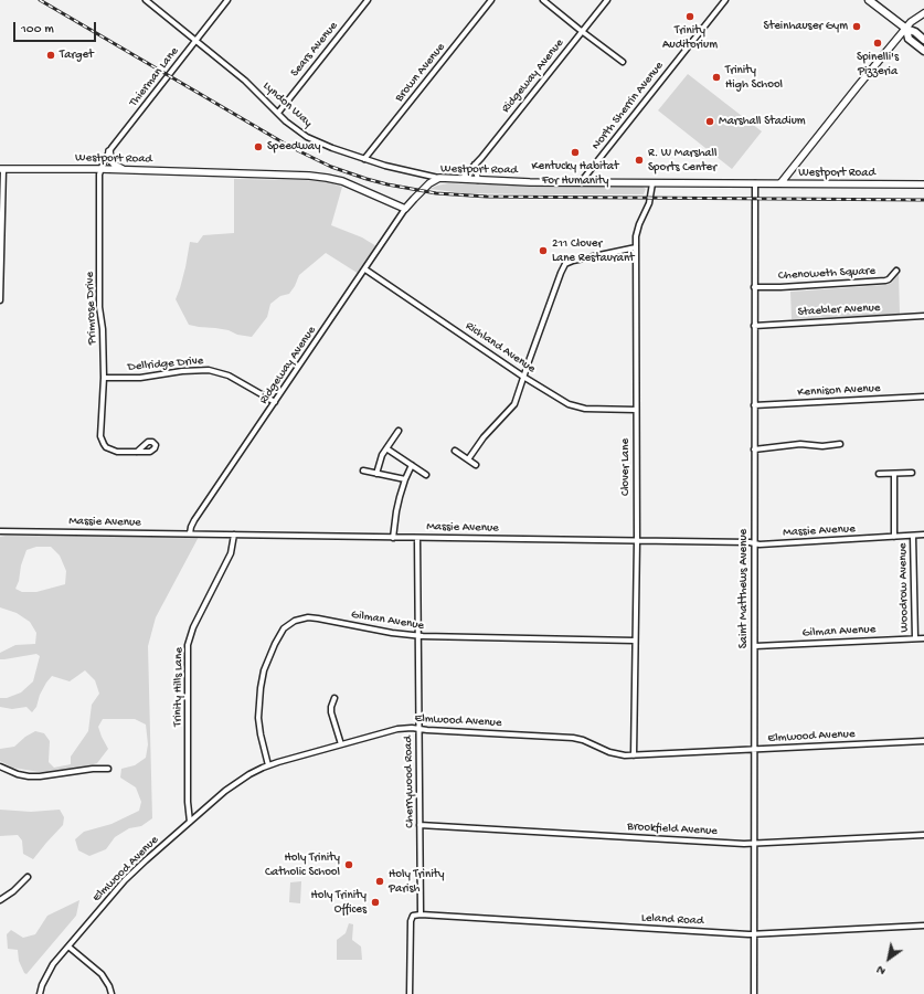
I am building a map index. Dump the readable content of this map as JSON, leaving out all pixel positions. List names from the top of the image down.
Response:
{
  "streets": {
    "main road": ["Westport Road"],
    "street": [
      "Sears Avenue",
      "Brown Avenue",
      "Ridgeway Avenue",
      "Thierman Lane",
      "Lyndon Way",
      "North Sherrin Avenue",
      "Chenoweth Square",
      "Primrose Drive",
      "Staebler Avenue",
      "Richland Avenue",
      "Dellridge Drive",
      "Kennison Avenue",
      "Clover Lane",
      "Massie Avenue",
      "Woodrow Avenue",
      "Saint Matthews Avenue",
      "Gilman Avenue",
      "Trinity Hills Lane",
      "Elmwood Avenue",
      "Cherrywood Road",
      "Brookfield Avenue",
      "Leland Road"
    ]
  },
  "crossings": [
    ["Sears Avenue", "Lyndon Way"],
    ["Brown Avenue", "Lyndon Way"],
    ["Ridgeway Avenue", "Westport Road"],
    ["Ridgeway Avenue", "Richland Avenue"],
    ["Ridgeway Avenue", "Dellridge Drive"],
    ["Ridgeway Avenue", "Massie Avenue"],
    ["Thierman Lane", "Lyndon Way"],
    ["Thierman Lane", "Westport Road"],
    ["Thierman Lane", "Primrose Drive"],
    ["Lyndon Way", "Westport Road"],
    ["North Sherrin Avenue", "Westport Road"],
    ["Westport Road", "Primrose Drive"],
    ["Westport Road", "Clover Lane"],
    ["Westport Road", "Saint Matthews Avenue"],
    ["Chenoweth Square", "Saint Matthews Avenue"],
    ["Primrose Drive", "Dellridge Drive"],
    ["Staebler Avenue", "Saint Matthews Avenue"],
    ["Richland Avenue", "Clover Lane"],
    ["Kennison Avenue", "Saint Matthews Avenue"],
    ["Clover Lane", "Massie Avenue"],
    ["Clover Lane", "Gilman Avenue"],
    ["Clover Lane", "Elmwood Avenue"],
    ["Massie Avenue", "Woodrow Avenue"],
    ["Massie Avenue", "Saint Matthews Avenue"],
    ["Massie Avenue", "Trinity Hills Lane"],
    ["Massie Avenue", "Cherrywood Road"],
    ["Woodrow Avenue", "Gilman Avenue"],
    ["Saint Matthews Avenue", "Gilman Avenue"],
    ["Saint Matthews Avenue", "Elmwood Avenue"],
    ["Saint Matthews Avenue", "Brookfield Avenue"],
    ["Saint Matthews Avenue", "Leland Road"],
    ["Gilman Avenue", "Elmwood Avenue"],
    ["Gilman Avenue", "Cherrywood Road"],
    ["Trinity Hills Lane", "Elmwood Avenue"],
    ["Elmwood Avenue", "Cherrywood Road"],
    ["Cherrywood Road", "Brookfield Avenue"],
    ["Cherrywood Road", "Leland Road"]
  ],
  "places": [
    "Trinity Auditorium",
    "Steinhauser Gym",
    "Spinelli's Pizzeria",
    "Target",
    "Trinity High School",
    "Marshall Stadium",
    "Speedway",
    "Kentucky Habitat For Humanity",
    "R. W Marshall Sports Center",
    "211 Clover Lane Restaurant",
    "Holy Trinity Catholic School",
    "Holy Trinity Parish",
    "Holy Trinity Offices"
  ],
  "scale_bar": "100 m",
  "north": "bottom left"
}
